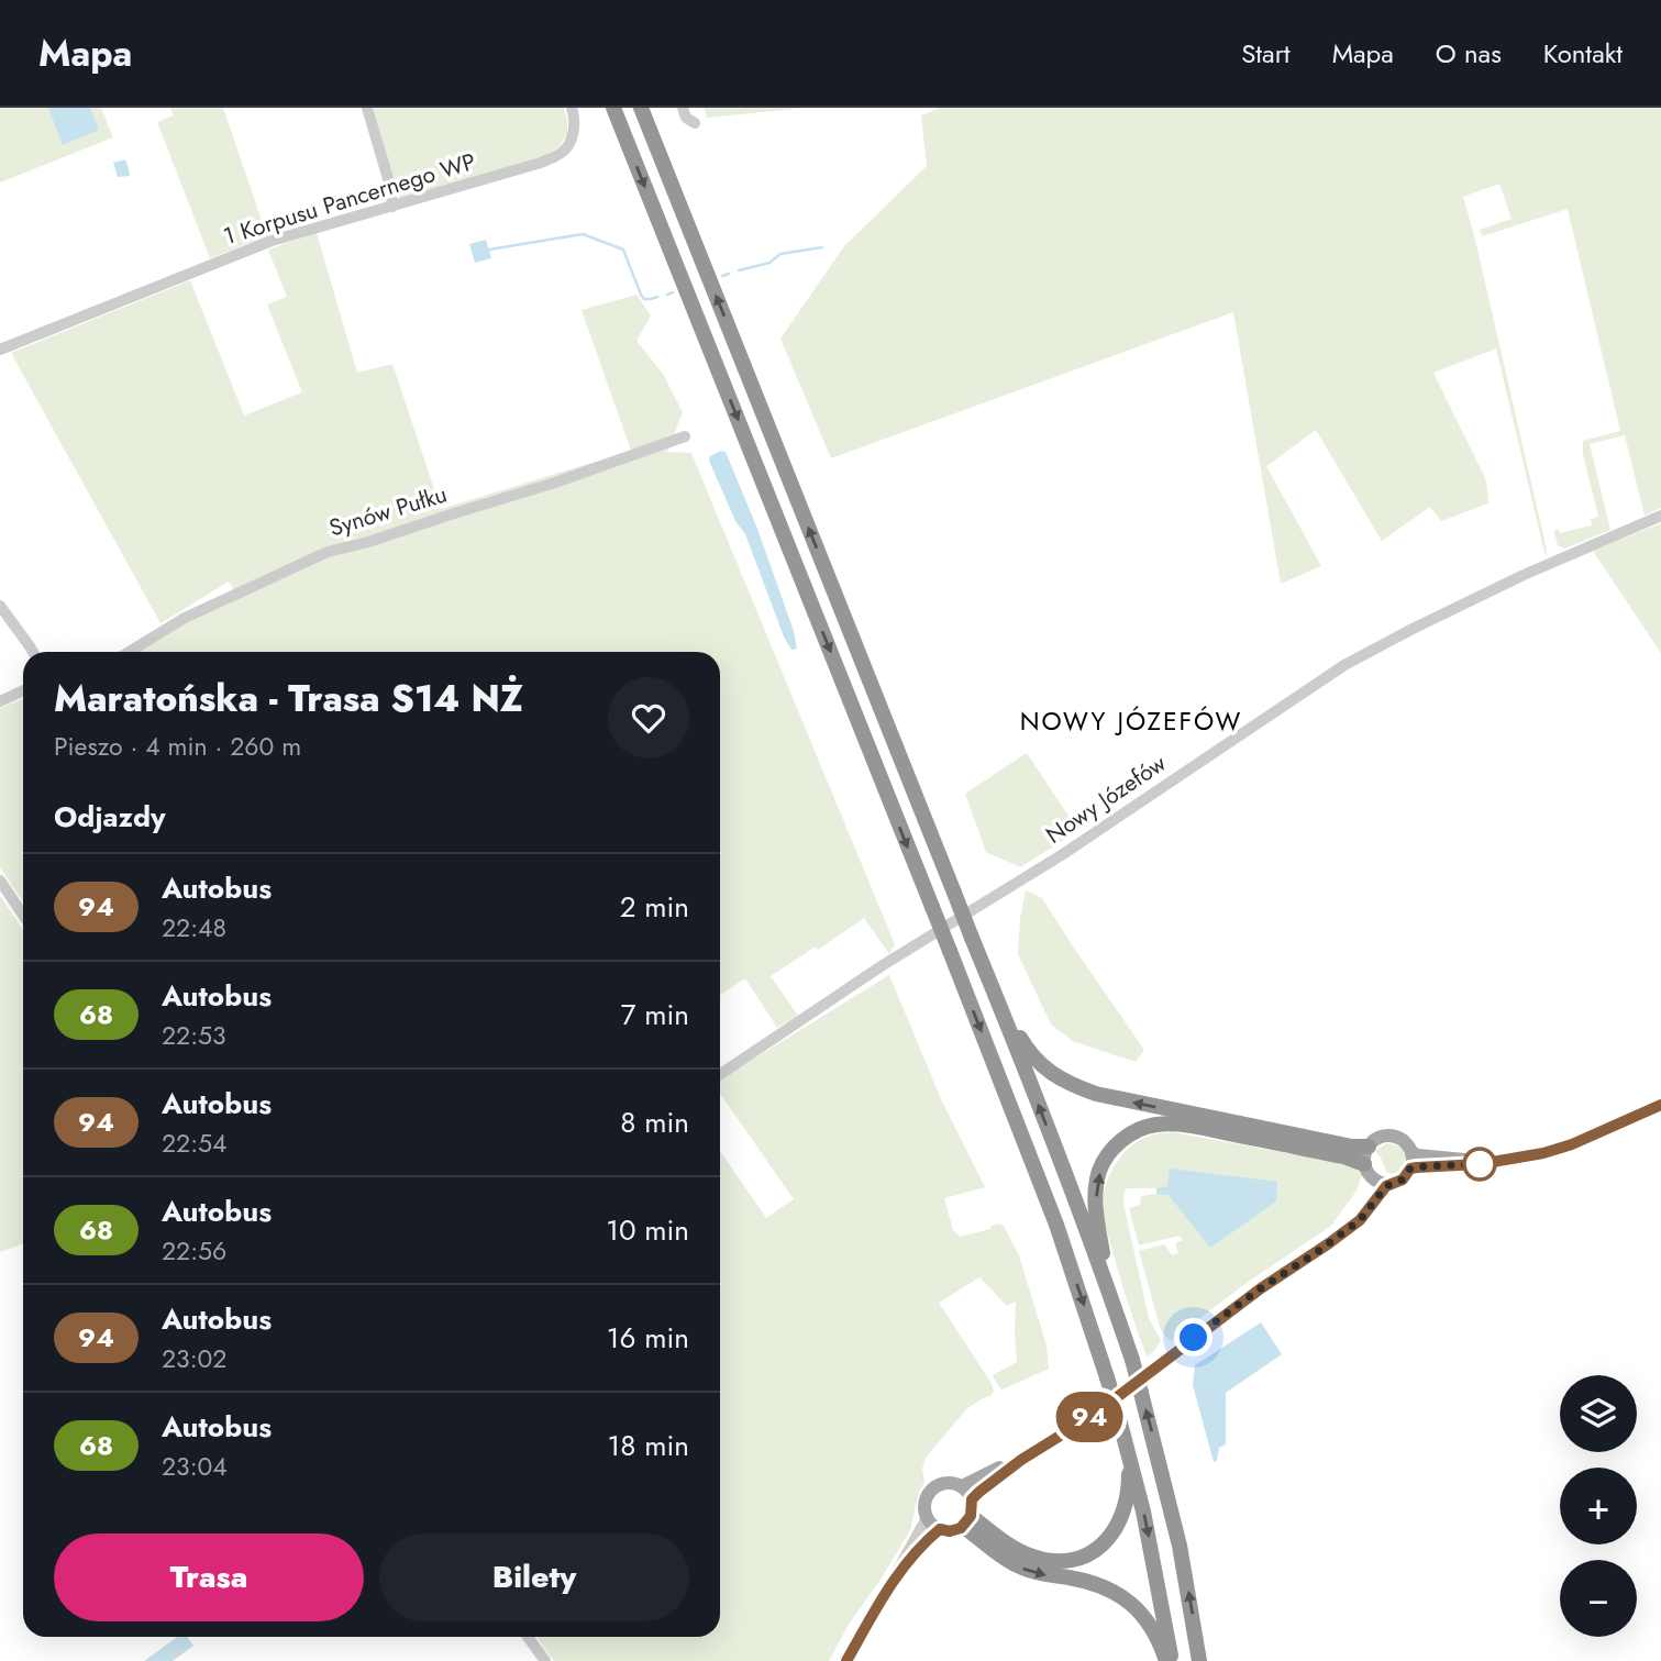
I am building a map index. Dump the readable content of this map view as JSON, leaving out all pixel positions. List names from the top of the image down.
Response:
{
  "streets": {
    "street": ["1 Korpusu Pancernego WP", "Synów Pułku", "Nowy Józefów"]
  },
  "districts": ["NOWY JÓZEFÓW"],
  "lines": ["bus line 94"],
  "page": {
    "header": "Mapa",
    "nav": [
      "Start",
      "Mapa",
      "O nas",
      "Kontakt"
    ],
    "on_map": "94",
    "heading": [
      ["Maratońska - Trasa S14 NŻ", "Pieszo · 4 min · 260 m"],
      "Odjazdy"
    ],
    "list": [
      {
        "mark": "94",
        "name": "Autobus",
        "note": "22:48",
        "value": "2 min"
      },
      {
        "mark": "68",
        "name": "Autobus",
        "note": "22:53",
        "value": "7 min"
      },
      {
        "mark": "94",
        "name": "Autobus",
        "note": "22:54",
        "value": "8 min"
      },
      {
        "mark": "68",
        "name": "Autobus",
        "note": "22:56",
        "value": "10 min"
      },
      {
        "mark": "94",
        "name": "Autobus",
        "note": "23:02",
        "value": "16 min"
      },
      {
        "mark": "68",
        "name": "Autobus",
        "note": "23:04",
        "value": "18 min"
      }
    ],
    "map_buttons": ["+", "−"],
    "buttons": ["Trasa", "Bilety"]
  }
}
